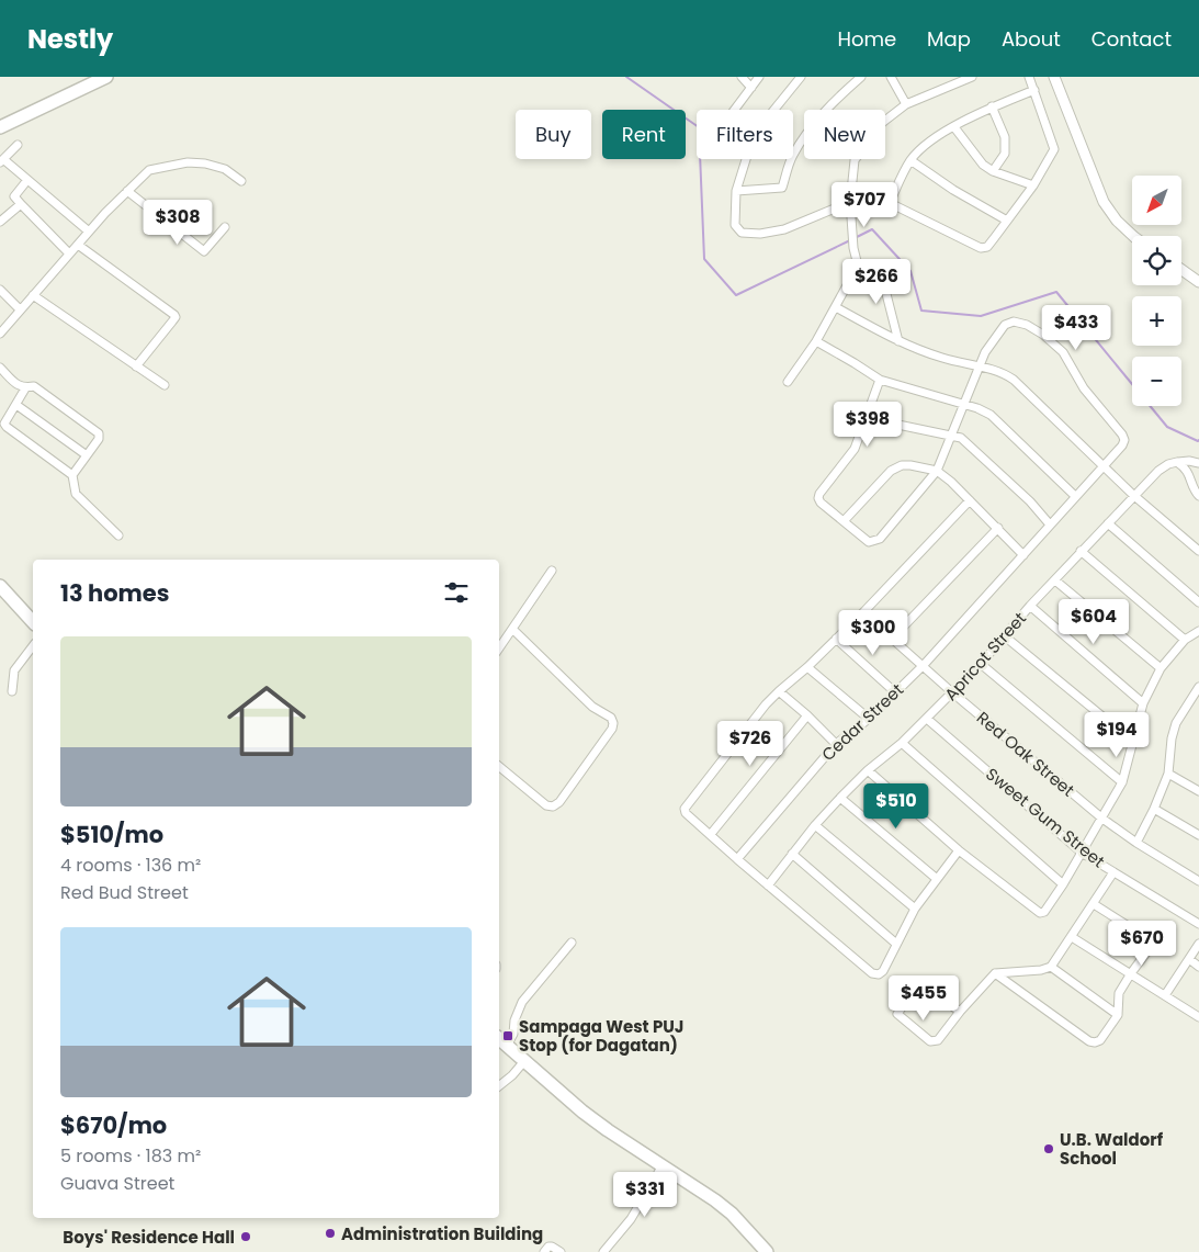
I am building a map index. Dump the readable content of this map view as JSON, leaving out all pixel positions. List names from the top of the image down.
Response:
{
  "streets": {
    "street": [
      "Apricot Street",
      "Cedar Street",
      "Red Oak Street",
      "Sweet Gum Street"
    ]
  },
  "crossings": [
    ["Apricot Street", "Red Oak Street"],
    ["Apricot Street", "Sweet Gum Street"],
    ["Cedar Street", "Red Oak Street"]
  ],
  "places": {
    "transit": ["Sampaga West PUJ Stop (for Dagatan)"],
    "other": ["U.B. Waldorf School", "Administration Building", "Boys' Residence Hall"]
  },
  "north": "bottom left",
  "page": {
    "header": "Nestly",
    "nav": [
      "Home",
      "Map",
      "About",
      "Contact"
    ],
    "chip": [
      "Buy",
      "Rent",
      "Filters",
      "New"
    ],
    "map_buttons": ["+", "−"],
    "price": [
      "$707",
      "$308",
      "$266",
      "$433",
      "$398",
      "$604",
      "$300",
      "$194",
      "$726",
      "$510",
      "$670",
      "$455",
      "$331"
    ],
    "heading": "13 homes",
    "list": [
      {
        "name": "$510/mo",
        "note": "4 rooms · 136 m² · Red Bud Street"
      },
      {
        "name": "$670/mo",
        "note": "5 rooms · 183 m² · Guava Street"
      }
    ]
  }
}
